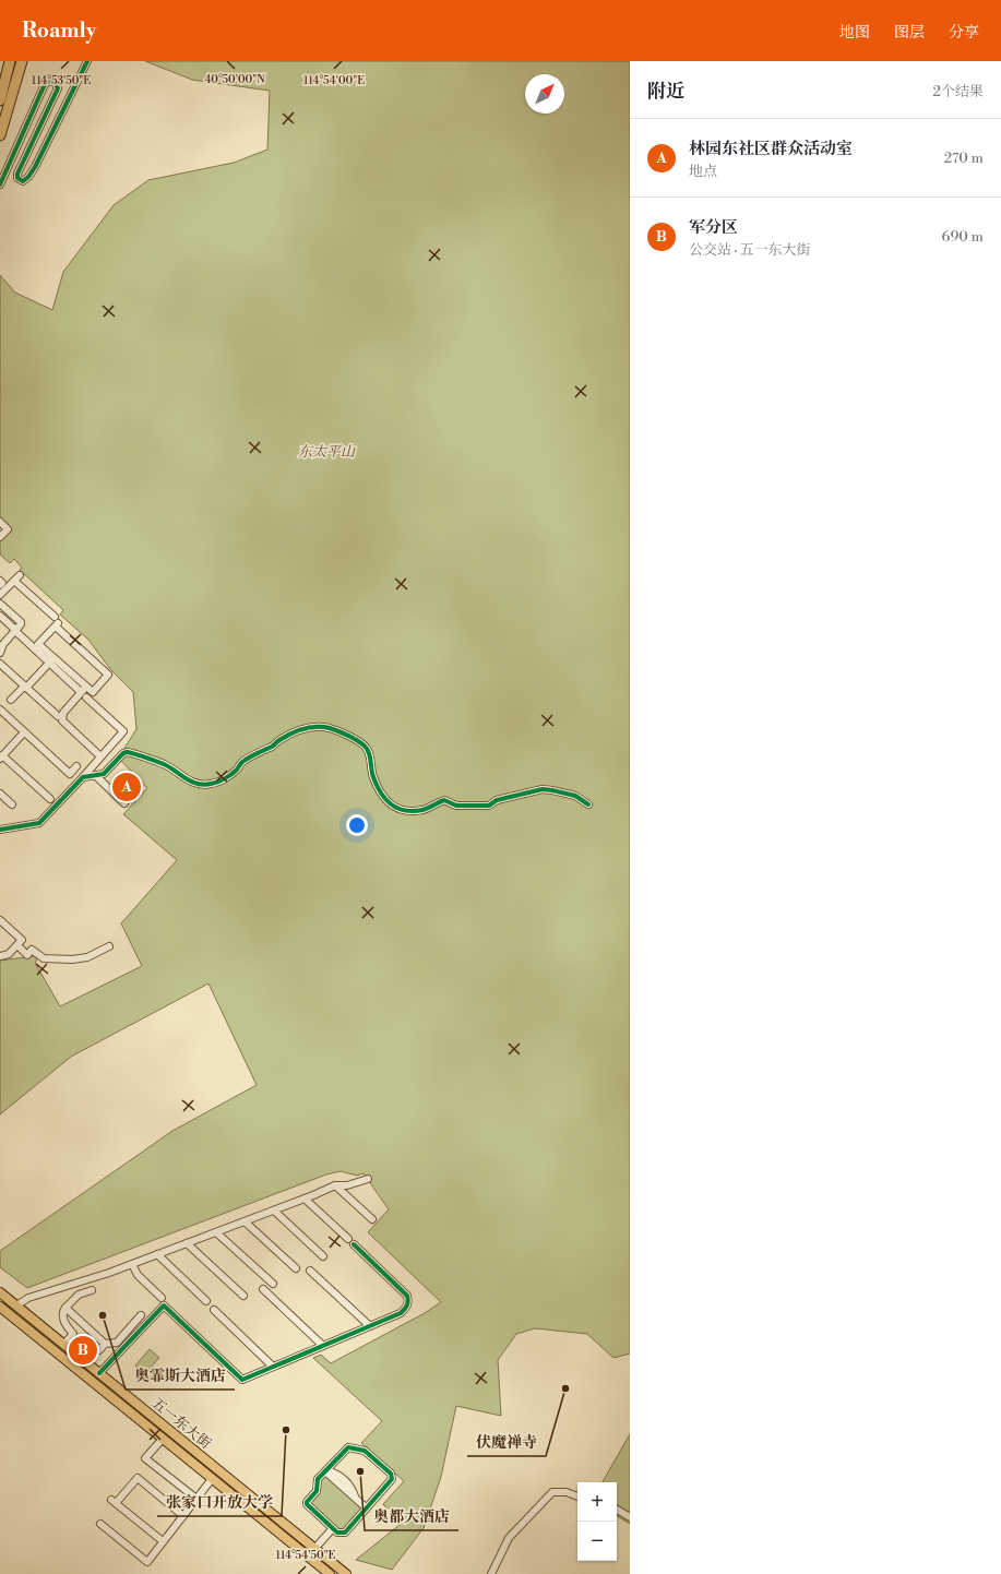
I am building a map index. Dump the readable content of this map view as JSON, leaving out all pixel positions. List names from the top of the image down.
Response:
{
  "streets": {
    "main road": ["五一东大街"]
  },
  "parks": ["东太平山"],
  "places": [
    "奥霏斯大酒店",
    "伏魔禅寺",
    "张家口开放大学",
    "奥都大酒店"
  ],
  "north": "top right",
  "page": {
    "header": "Roamly",
    "nav": ["地图", "图层", "分享"],
    "heading": ["附近", "2个结果"],
    "list": [
      {
        "mark": "A",
        "name": "林园东社区群众活动室",
        "note": "地点",
        "value": "270 m"
      },
      {
        "mark": "B",
        "name": "军分区",
        "note": "公交站 · 五一东大街",
        "value": "690 m"
      }
    ],
    "pins": ["A", "B"],
    "map_buttons": ["+", "−"]
  },
  "coordinates": [
    "40°50'00\"N",
    "114°53'50\"E",
    "114°54'00\"E",
    "114°54'50\"E"
  ]
}
